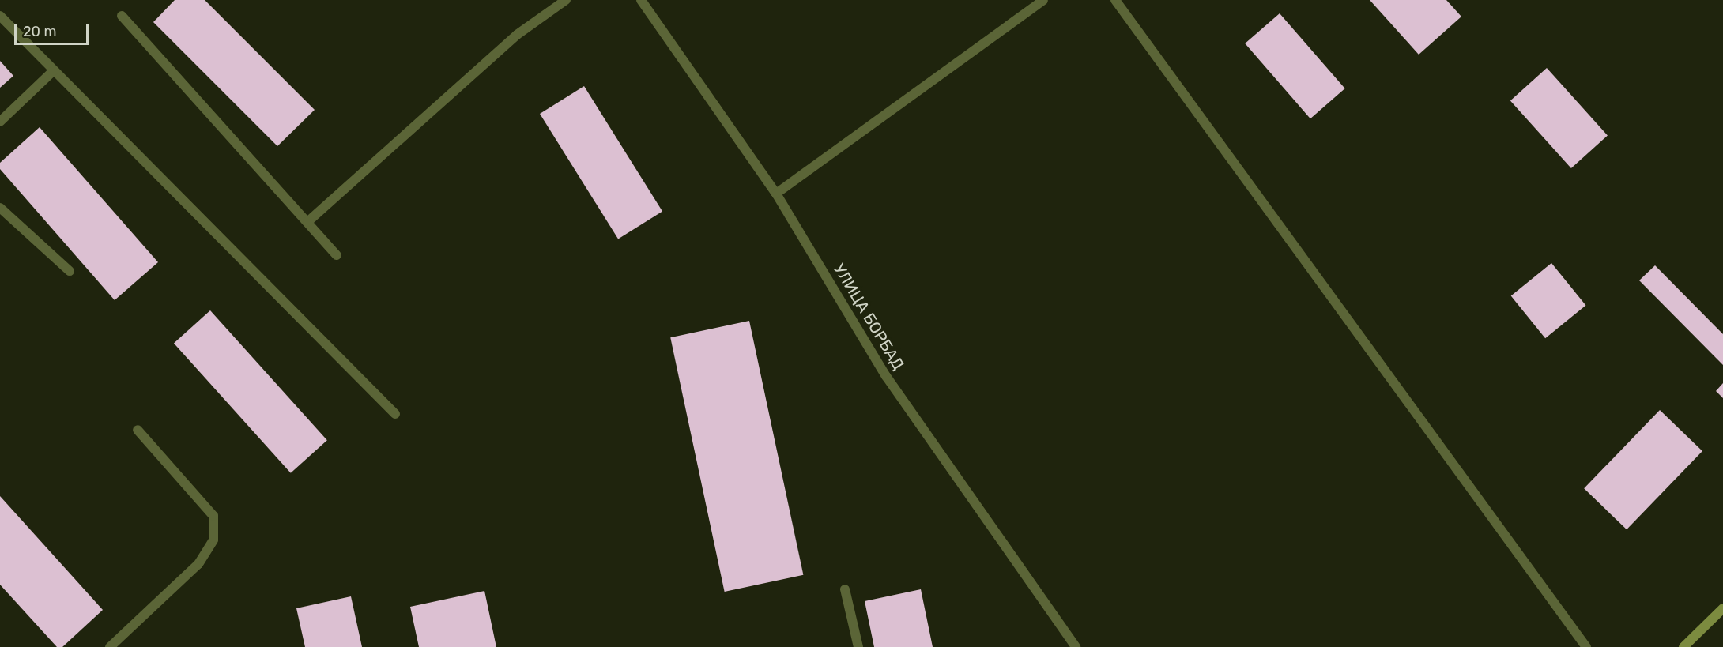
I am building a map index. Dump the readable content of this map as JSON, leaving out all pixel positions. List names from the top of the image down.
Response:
{
  "streets": {
    "street": ["УЛИЦА БОРБАД"]
  },
  "scale_bar": "20 m"
}
